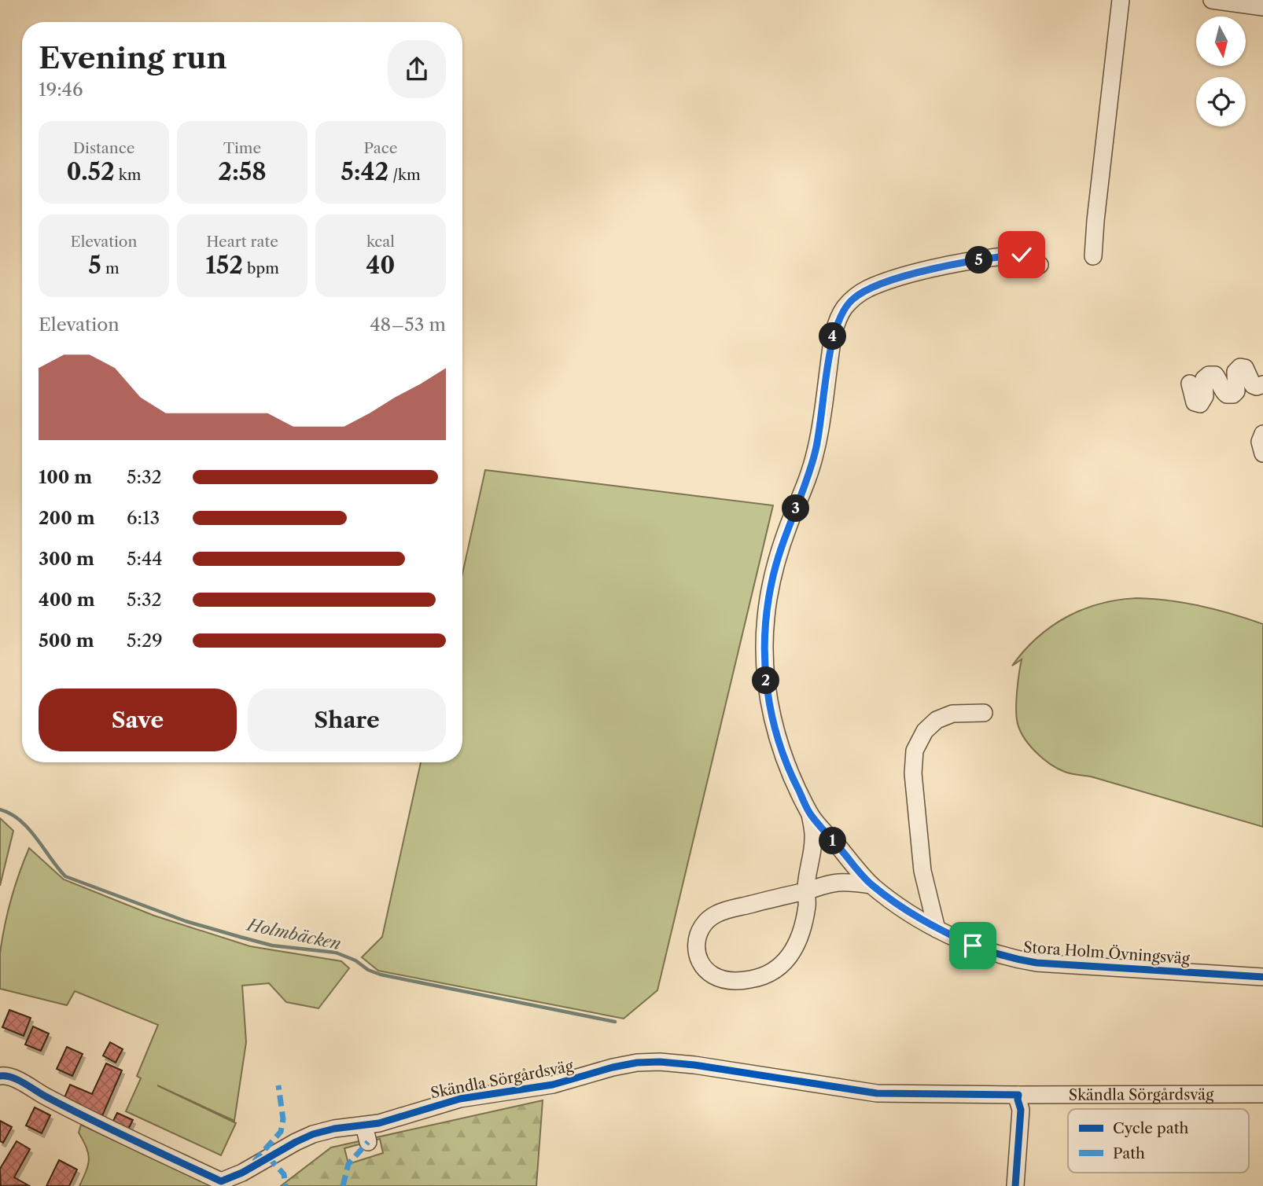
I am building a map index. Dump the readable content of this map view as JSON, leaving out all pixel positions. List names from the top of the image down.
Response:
{
  "streets": {
    "street": ["Stora Holm Övningsväg", "Skändla Sörgårdsväg"]
  },
  "water": ["Holmbäcken"],
  "legend": ["Cycle path", "Path"],
  "north": "bottom",
  "page": {
    "heading": ["Evening run", "19:46"],
    "stats": [
      ["Distance", "0.52 km"],
      ["Time", "2:58"],
      ["Pace", "5:42 /km"],
      ["Elevation", "5 m"],
      ["Heart rate", "152 bpm"],
      ["kcal", "40"]
    ],
    "pins": [
      "5",
      "4",
      "3",
      "2",
      "1"
    ],
    "chart": ["Elevation", "48–53 m"],
    "list": [
      {
        "name": "100 m",
        "note": "5:32"
      },
      {
        "name": "200 m",
        "note": "6:13"
      },
      {
        "name": "300 m",
        "note": "5:44"
      },
      {
        "name": "400 m",
        "note": "5:32"
      },
      {
        "name": "500 m",
        "note": "5:29"
      }
    ],
    "buttons": ["Save", "Share"]
  }
}
